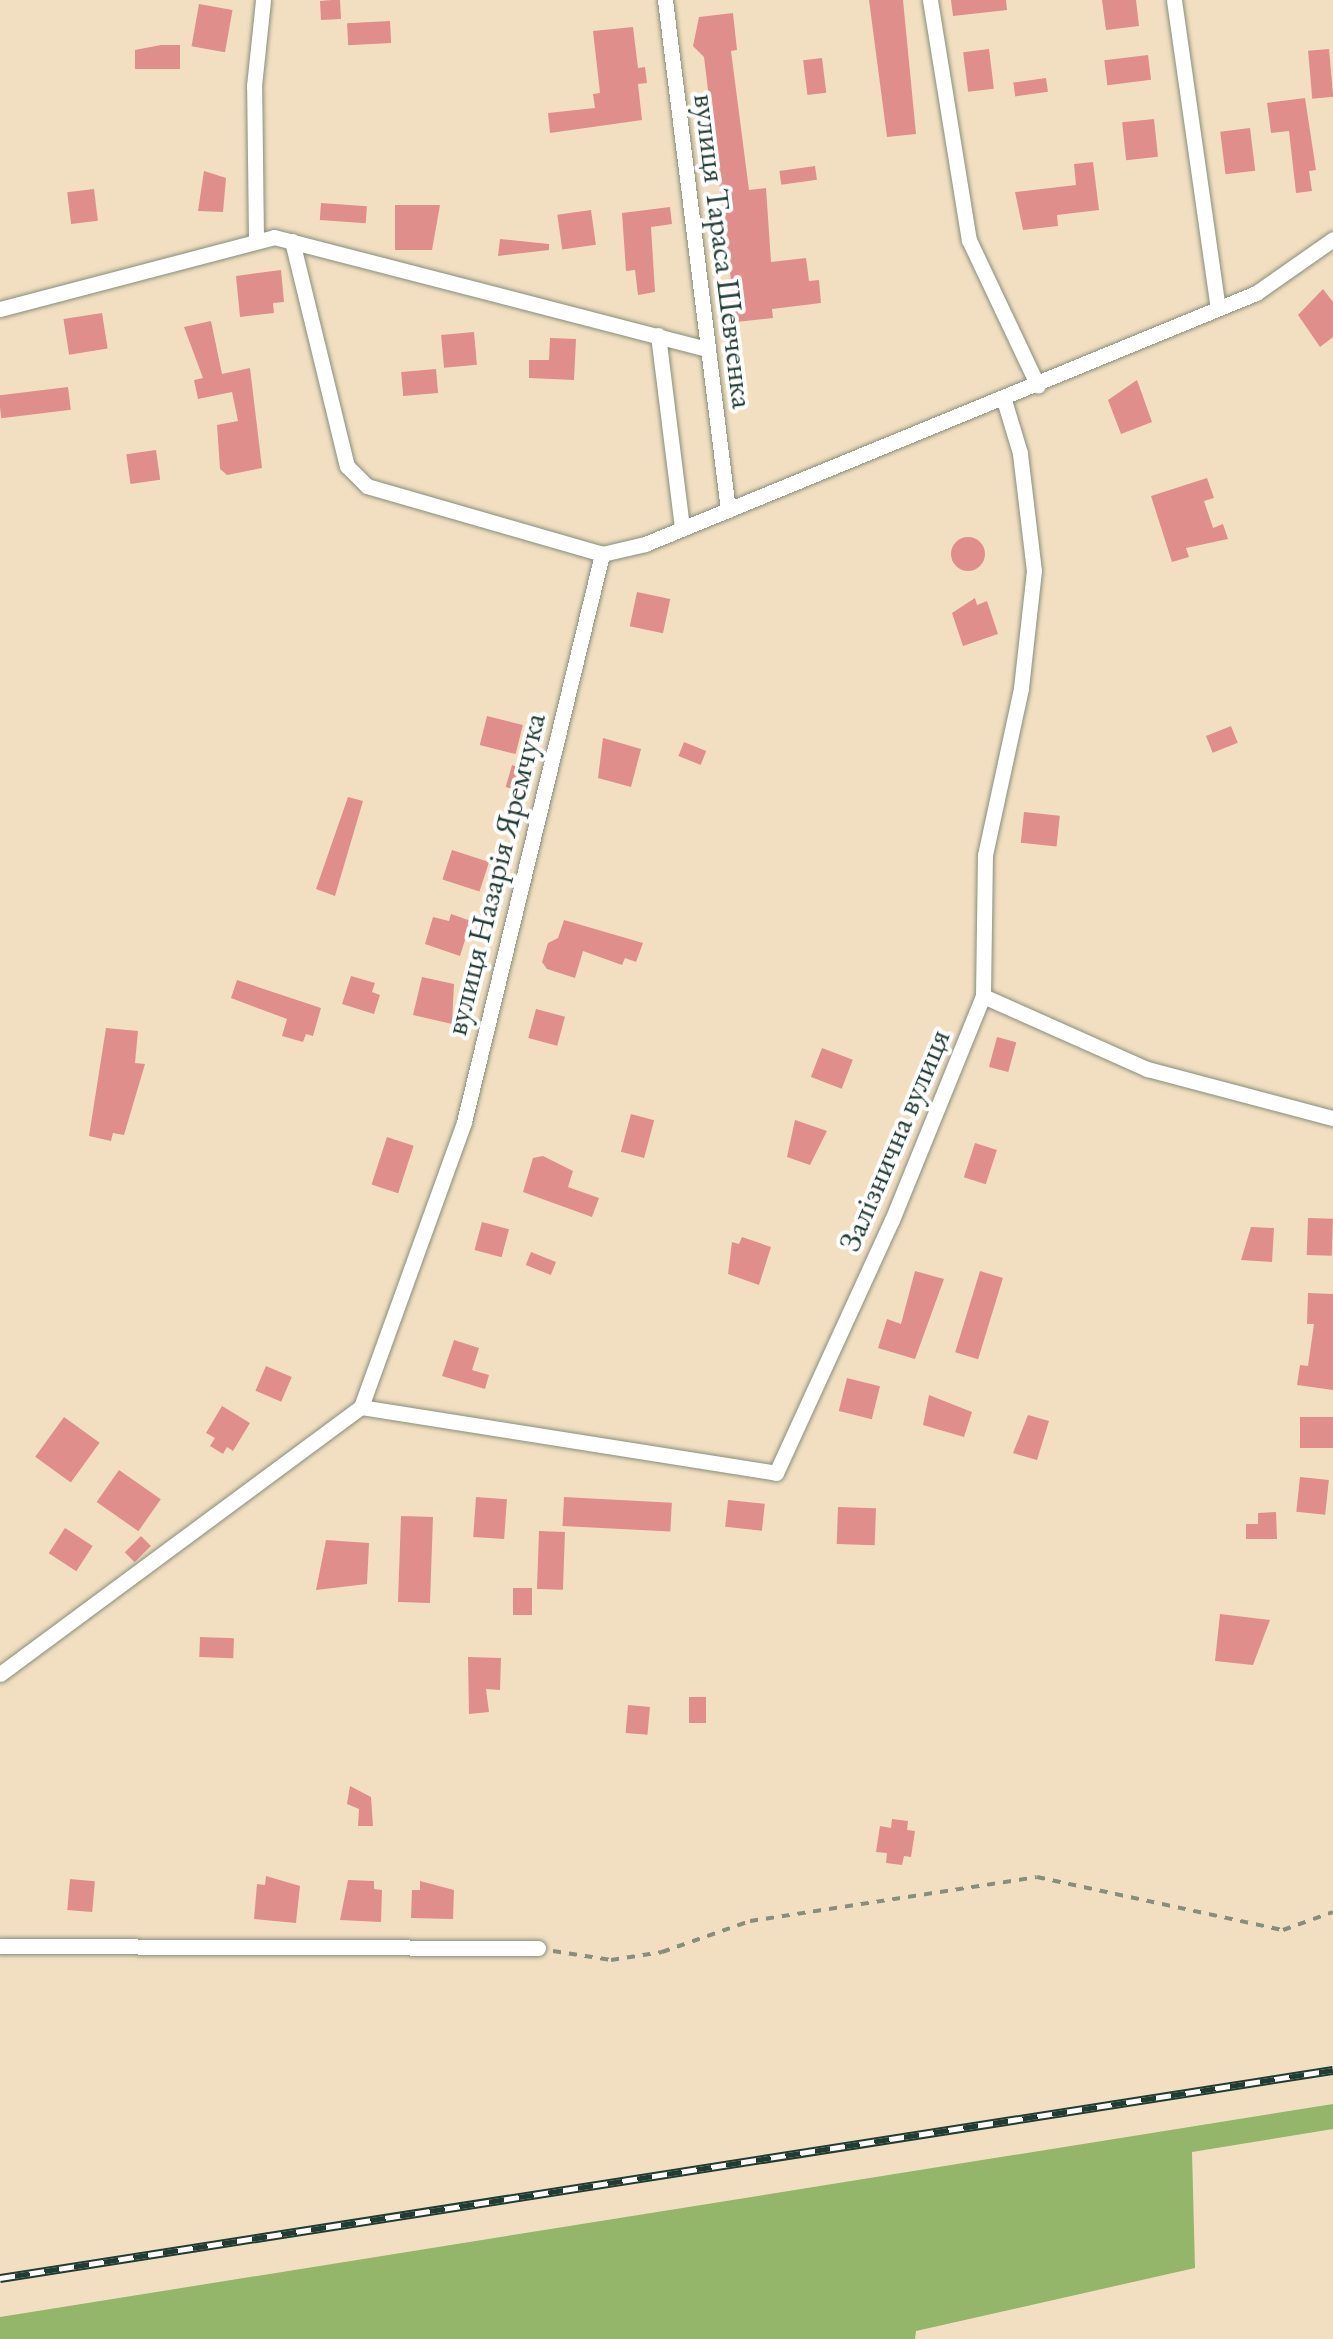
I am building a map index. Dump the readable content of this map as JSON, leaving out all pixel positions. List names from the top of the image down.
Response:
{
  "streets": {
    "street": ["вулиця Тараса Шевченка", "вулиця Назарія Яремчука", "Залізнична вулиця"]
  },
  "crossings": [
    ["вулиця Назарія Яремчука", "Залізнична вулиця"]
  ]
}
